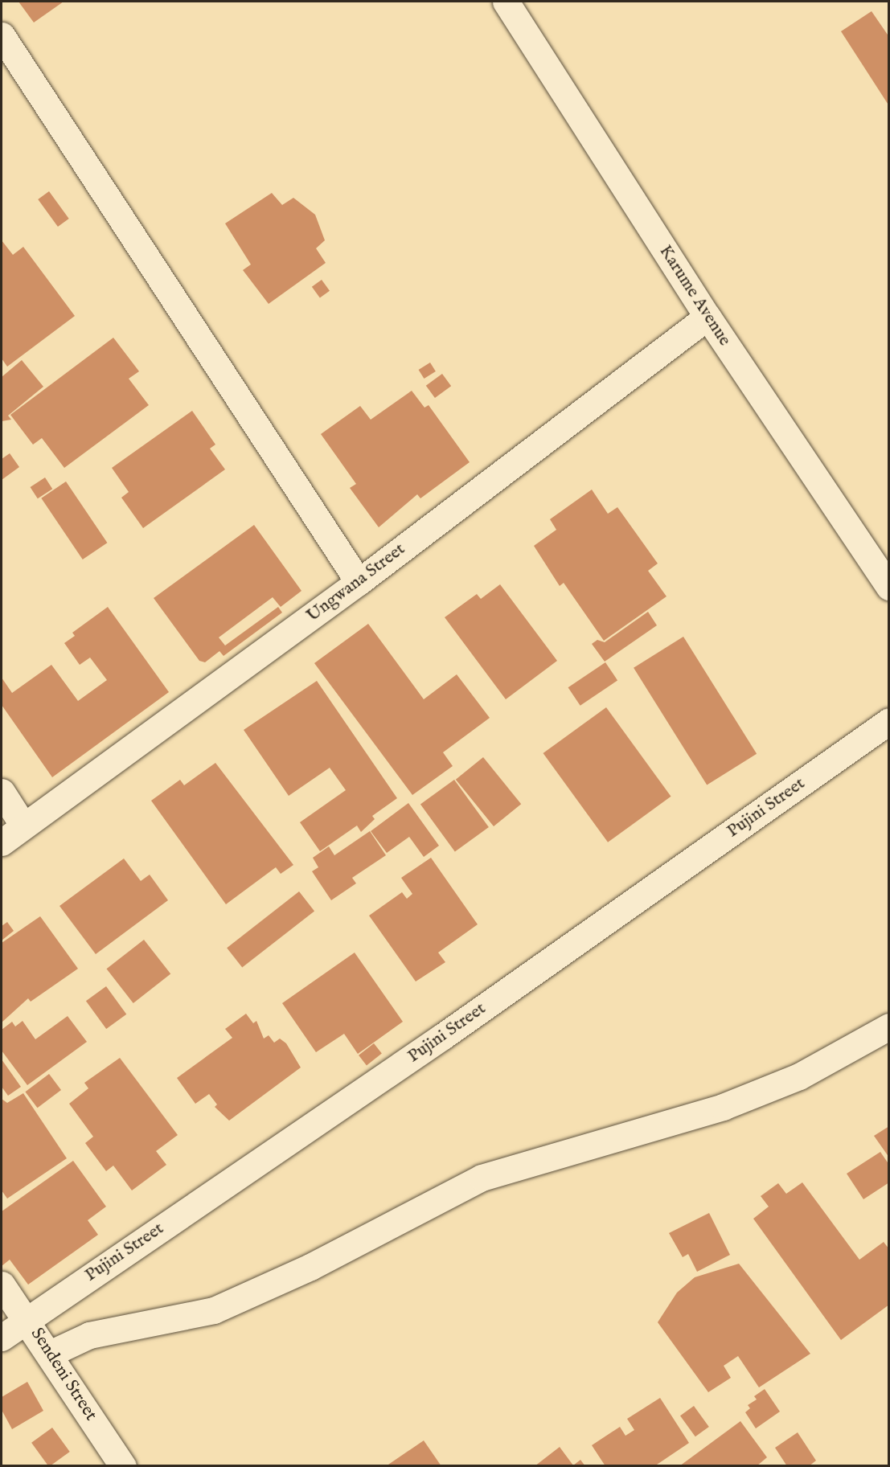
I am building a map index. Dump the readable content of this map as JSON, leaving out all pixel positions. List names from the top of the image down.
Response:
{
  "streets": {
    "street": [
      "Karume Avenue",
      "Ungwana Street",
      "Pujini Street",
      "Sendeni Street"
    ]
  },
  "crossings": [
    ["Karume Avenue", "Ungwana Street"],
    ["Pujini Street", "Sendeni Street"]
  ]
}
